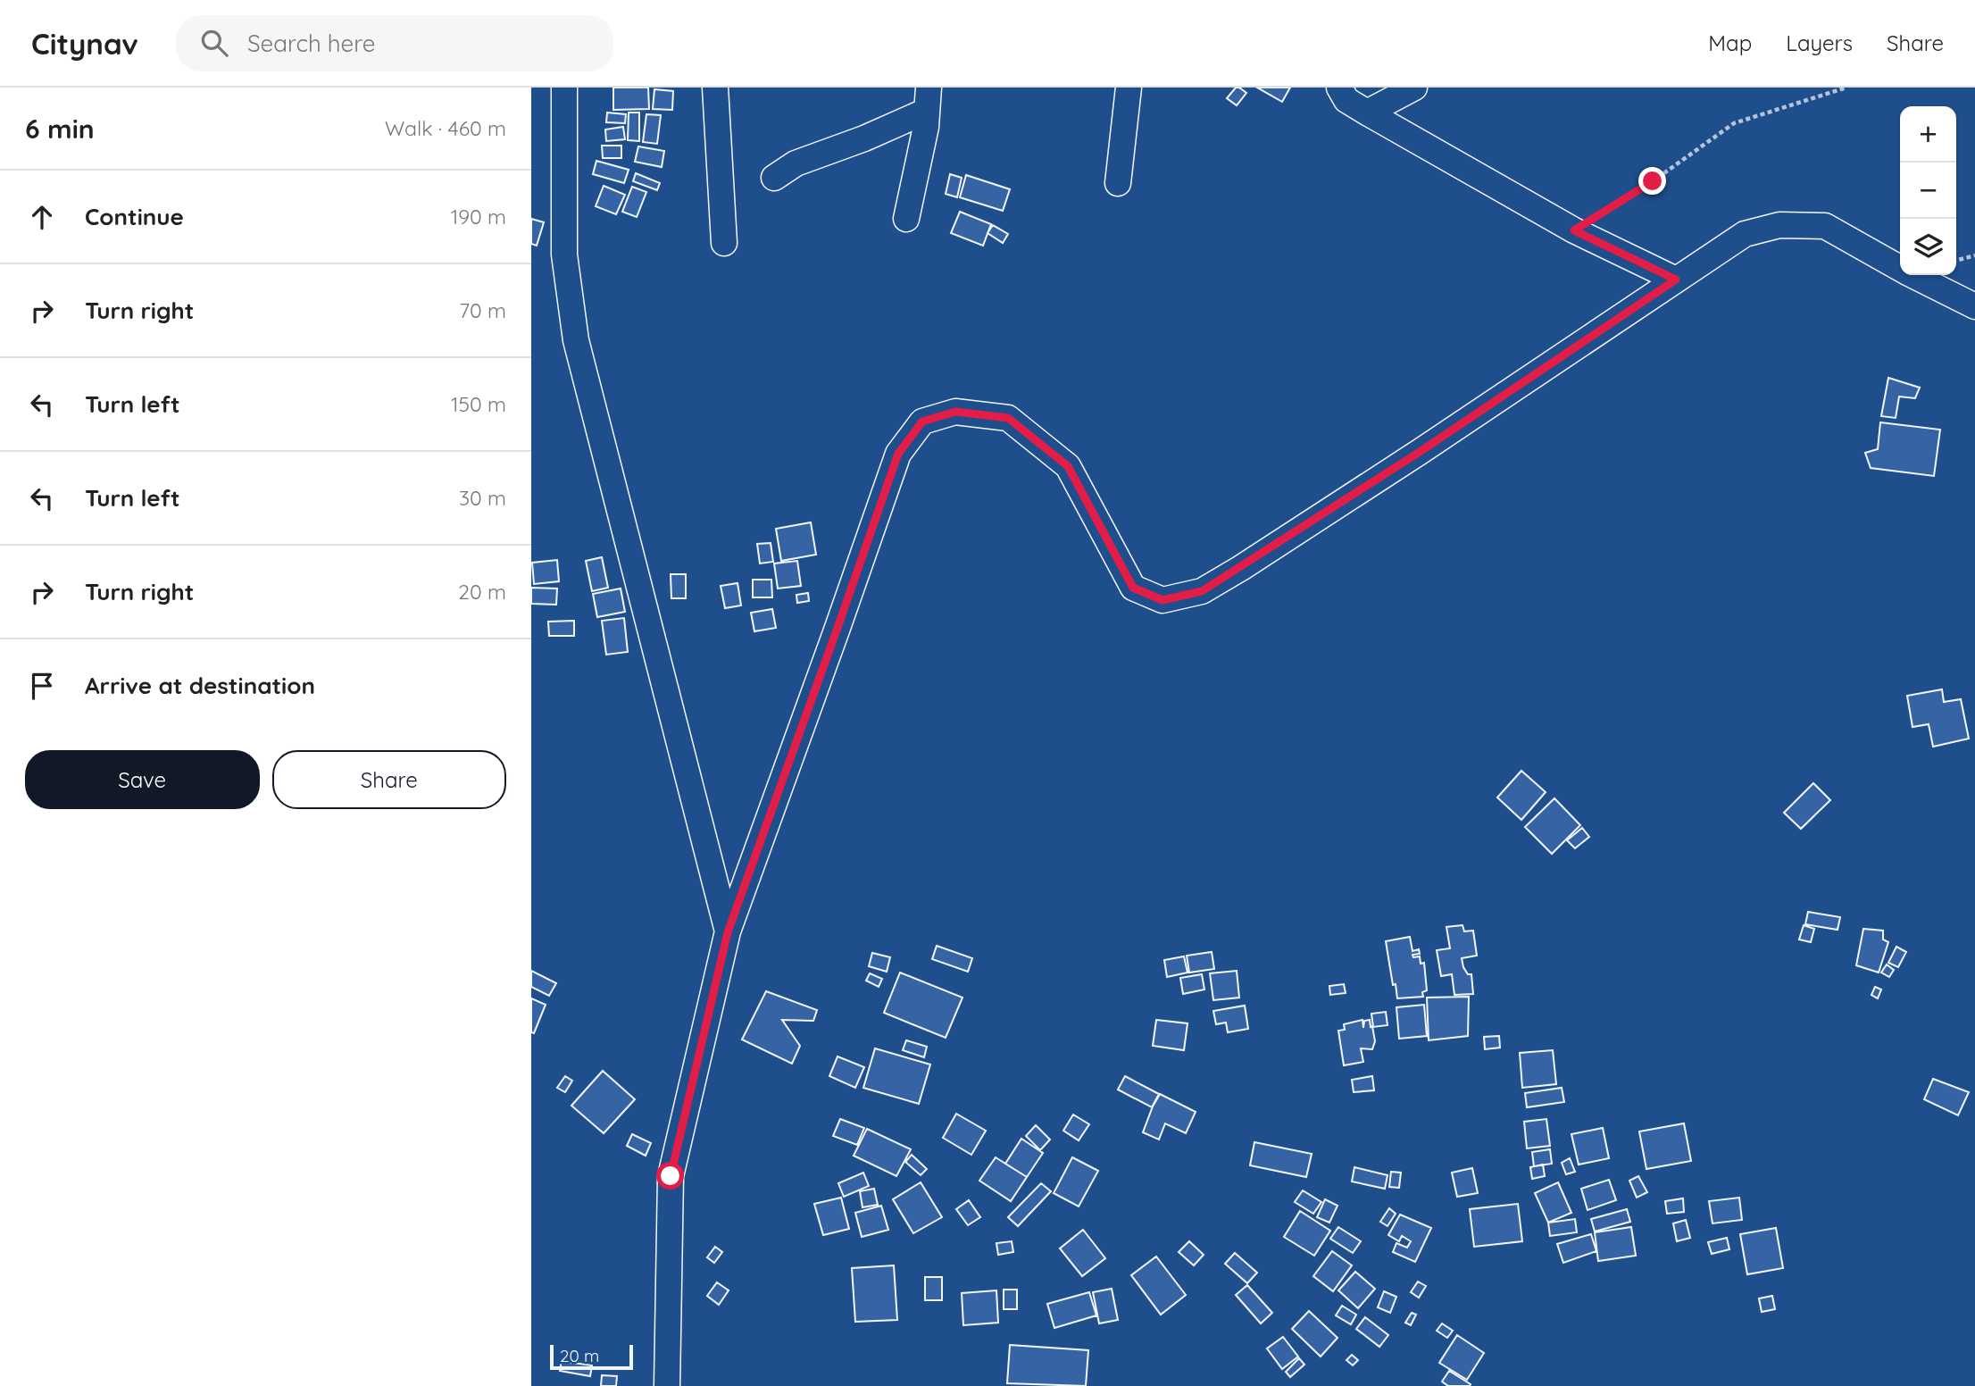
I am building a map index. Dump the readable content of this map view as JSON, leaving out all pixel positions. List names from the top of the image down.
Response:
{
  "scale_bar": "20 m",
  "page": {
    "header": "Citynav",
    "search": "Search here",
    "nav": ["Map", "Layers", "Share"],
    "heading": ["6 min", "Walk · 460 m"],
    "map_buttons": ["+", "−"],
    "list": [
      ["Continue", "190 m"],
      ["Turn right", "70 m"],
      ["Turn left", "150 m"],
      ["Turn left", "30 m"],
      ["Turn right", "20 m"],
      "Arrive at destination"
    ],
    "buttons": ["Save", "Share"],
    "scale": "20 m"
  }
}
